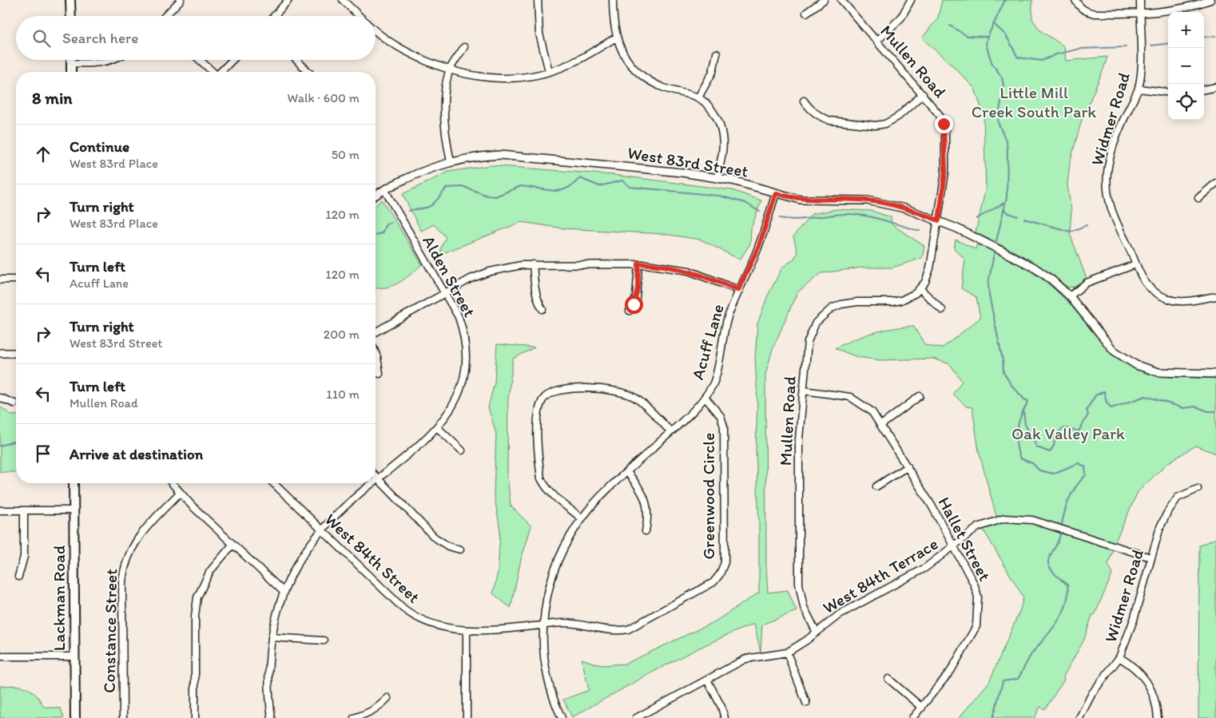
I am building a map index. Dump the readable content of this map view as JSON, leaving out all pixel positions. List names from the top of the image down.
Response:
{
  "streets": {
    "main road": ["Lackman Road"],
    "street": [
      "Mullen Road",
      "Widmer Road",
      "West 83rd Street",
      "Alden Street",
      "Acuff Lane",
      "Greenwood Circle",
      "Hallet Street",
      "West 84th Street",
      "West 84th Terrace",
      "Constance Street"
    ]
  },
  "crossings": [
    ["Mullen Road", "West 83rd Street"],
    ["Mullen Road", "Hallet Street"],
    ["Mullen Road", "West 84th Terrace"],
    ["Widmer Road", "West 84th Terrace"],
    ["West 83rd Street", "Alden Street"],
    ["West 83rd Street", "Acuff Lane"],
    ["Alden Street", "West 84th Street"],
    ["Acuff Lane", "Greenwood Circle"],
    ["Acuff Lane", "West 84th Street"],
    ["Greenwood Circle", "West 84th Street"],
    ["Hallet Street", "West 84th Terrace"]
  ],
  "parks": ["Little Mill Creek South Park", "Oak Valley Park"],
  "page": {
    "map_buttons": ["+", "−"],
    "search": "Search here",
    "heading": ["8 min", "Walk · 600 m"],
    "list": [
      ["Continue", "West 83rd Place", "50 m"],
      ["Turn right", "West 83rd Place", "120 m"],
      ["Turn left", "Acuff Lane", "120 m"],
      ["Turn right", "West 83rd Street", "200 m"],
      ["Turn left", "Mullen Road", "110 m"],
      "Arrive at destination"
    ]
  }
}
